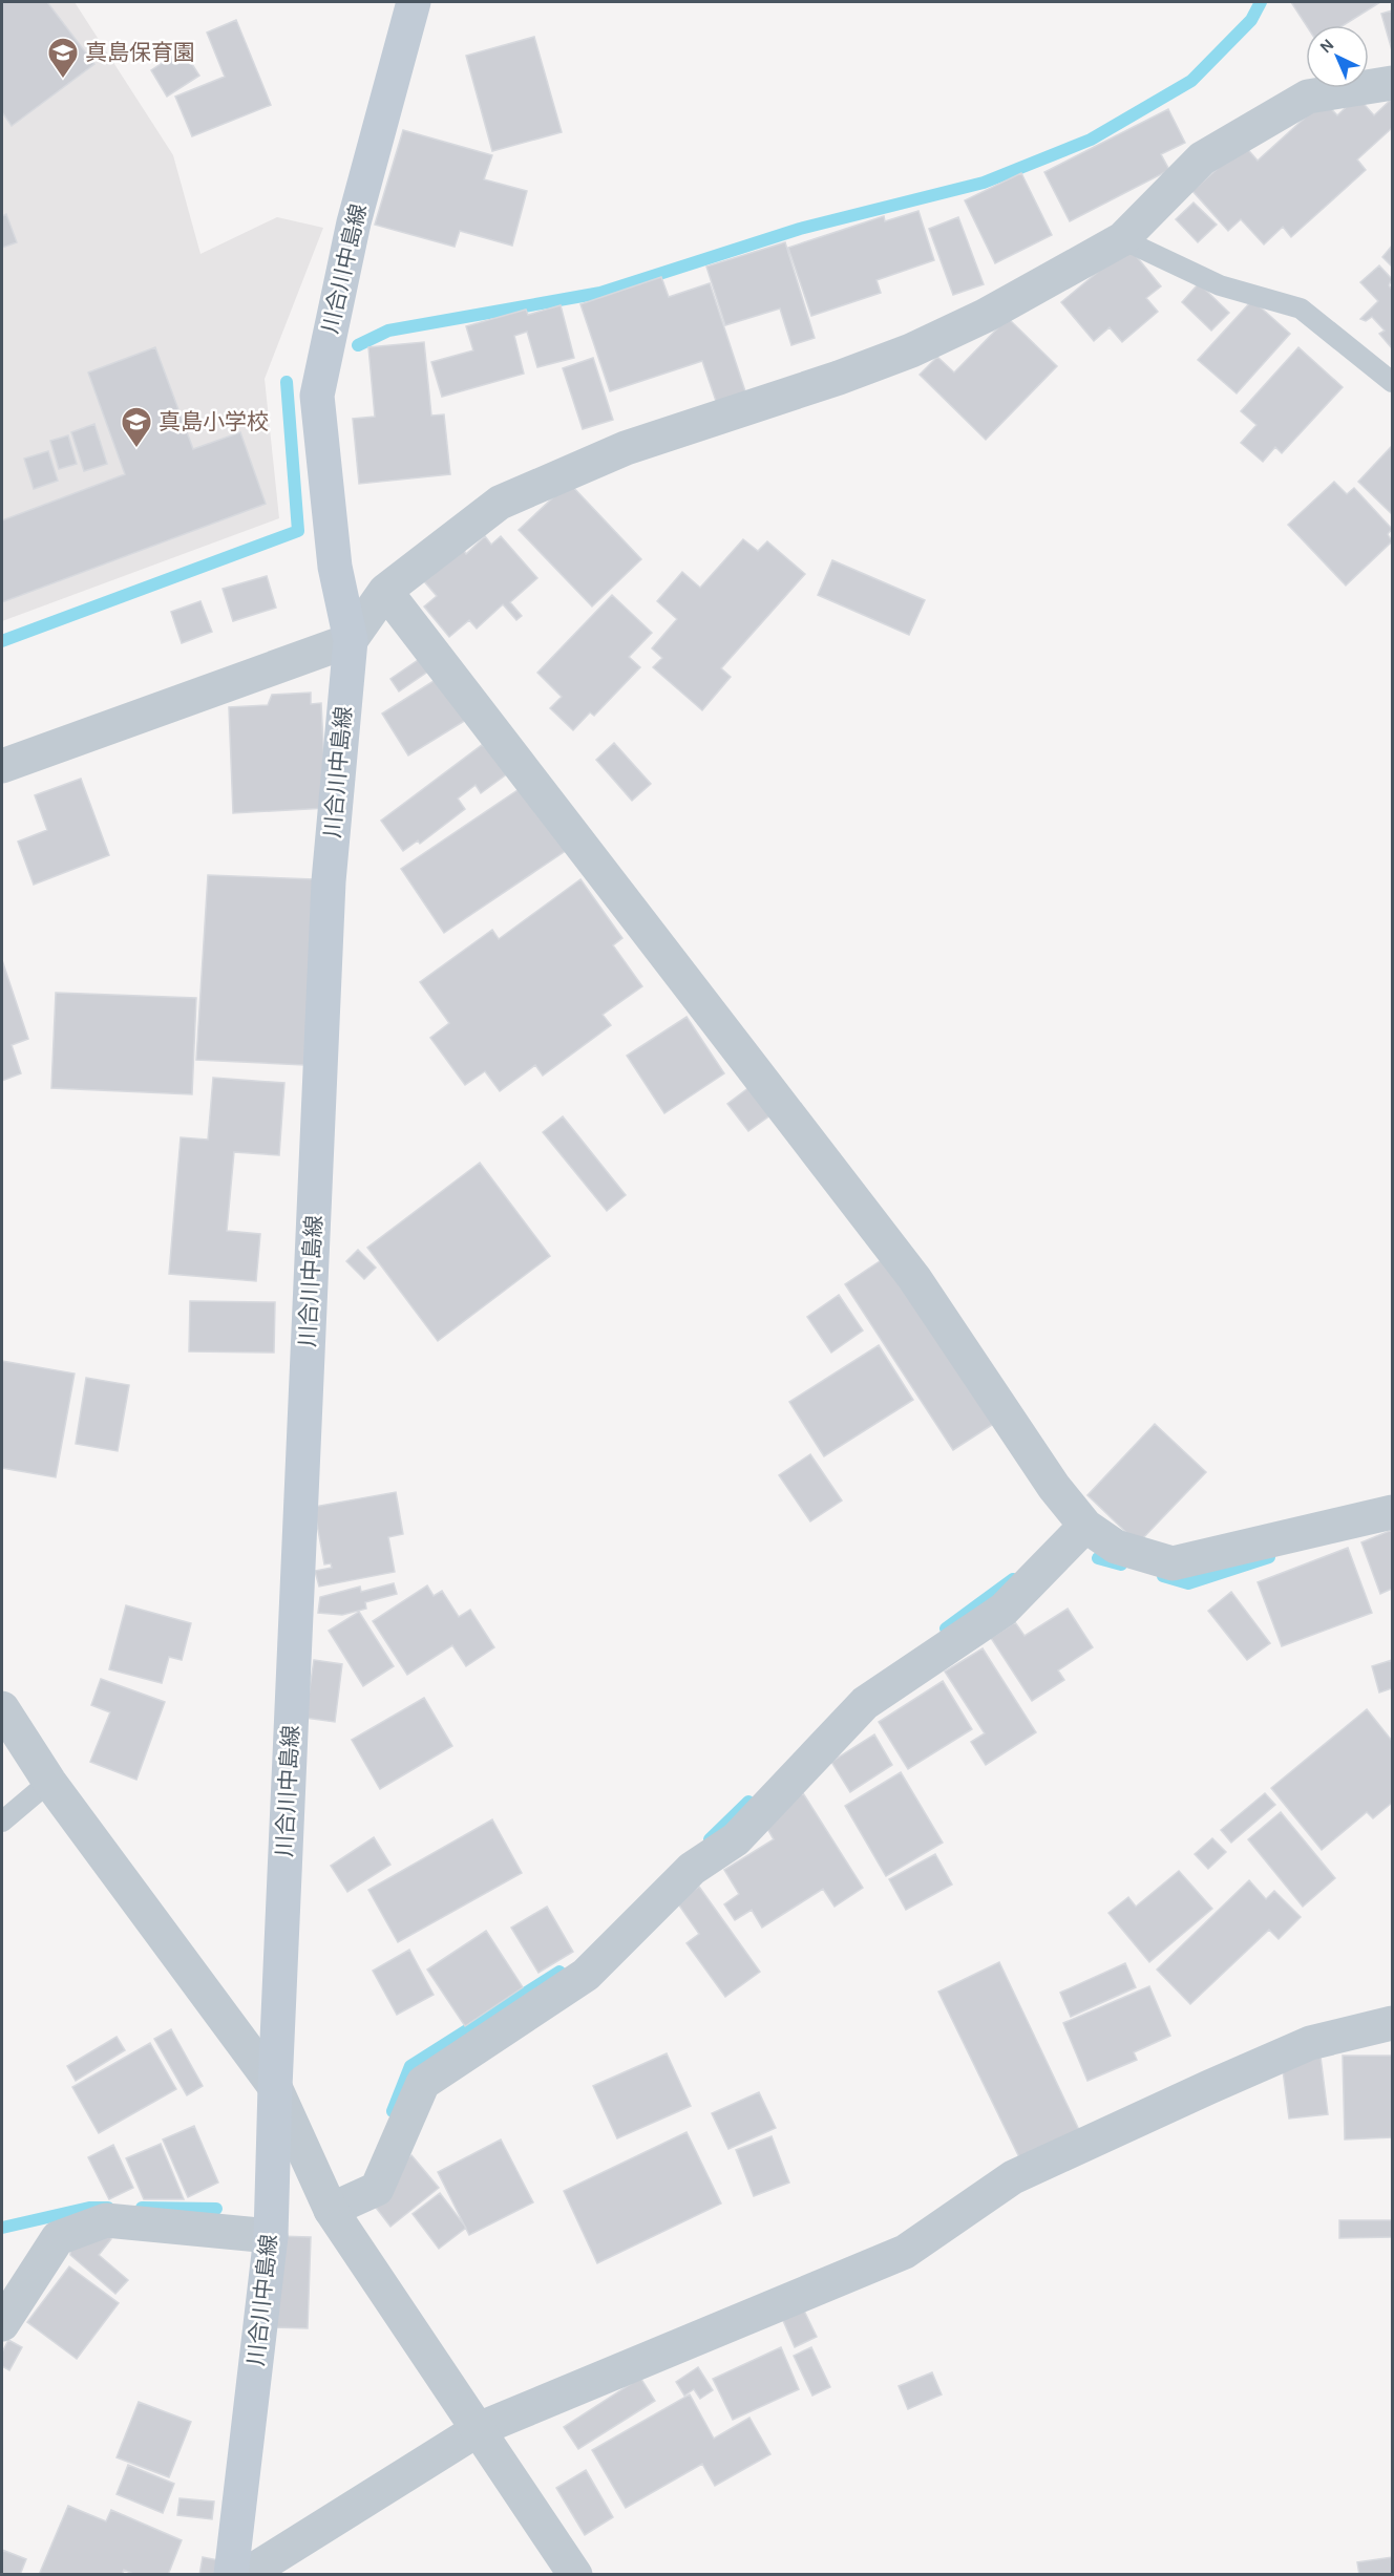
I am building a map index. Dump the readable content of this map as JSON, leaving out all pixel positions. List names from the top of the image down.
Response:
{
  "streets": {
    "main road": ["川合川中島線"]
  },
  "places": {
    "school or university": ["真島保育園", "真島小学校"]
  },
  "north": "top left"
}
